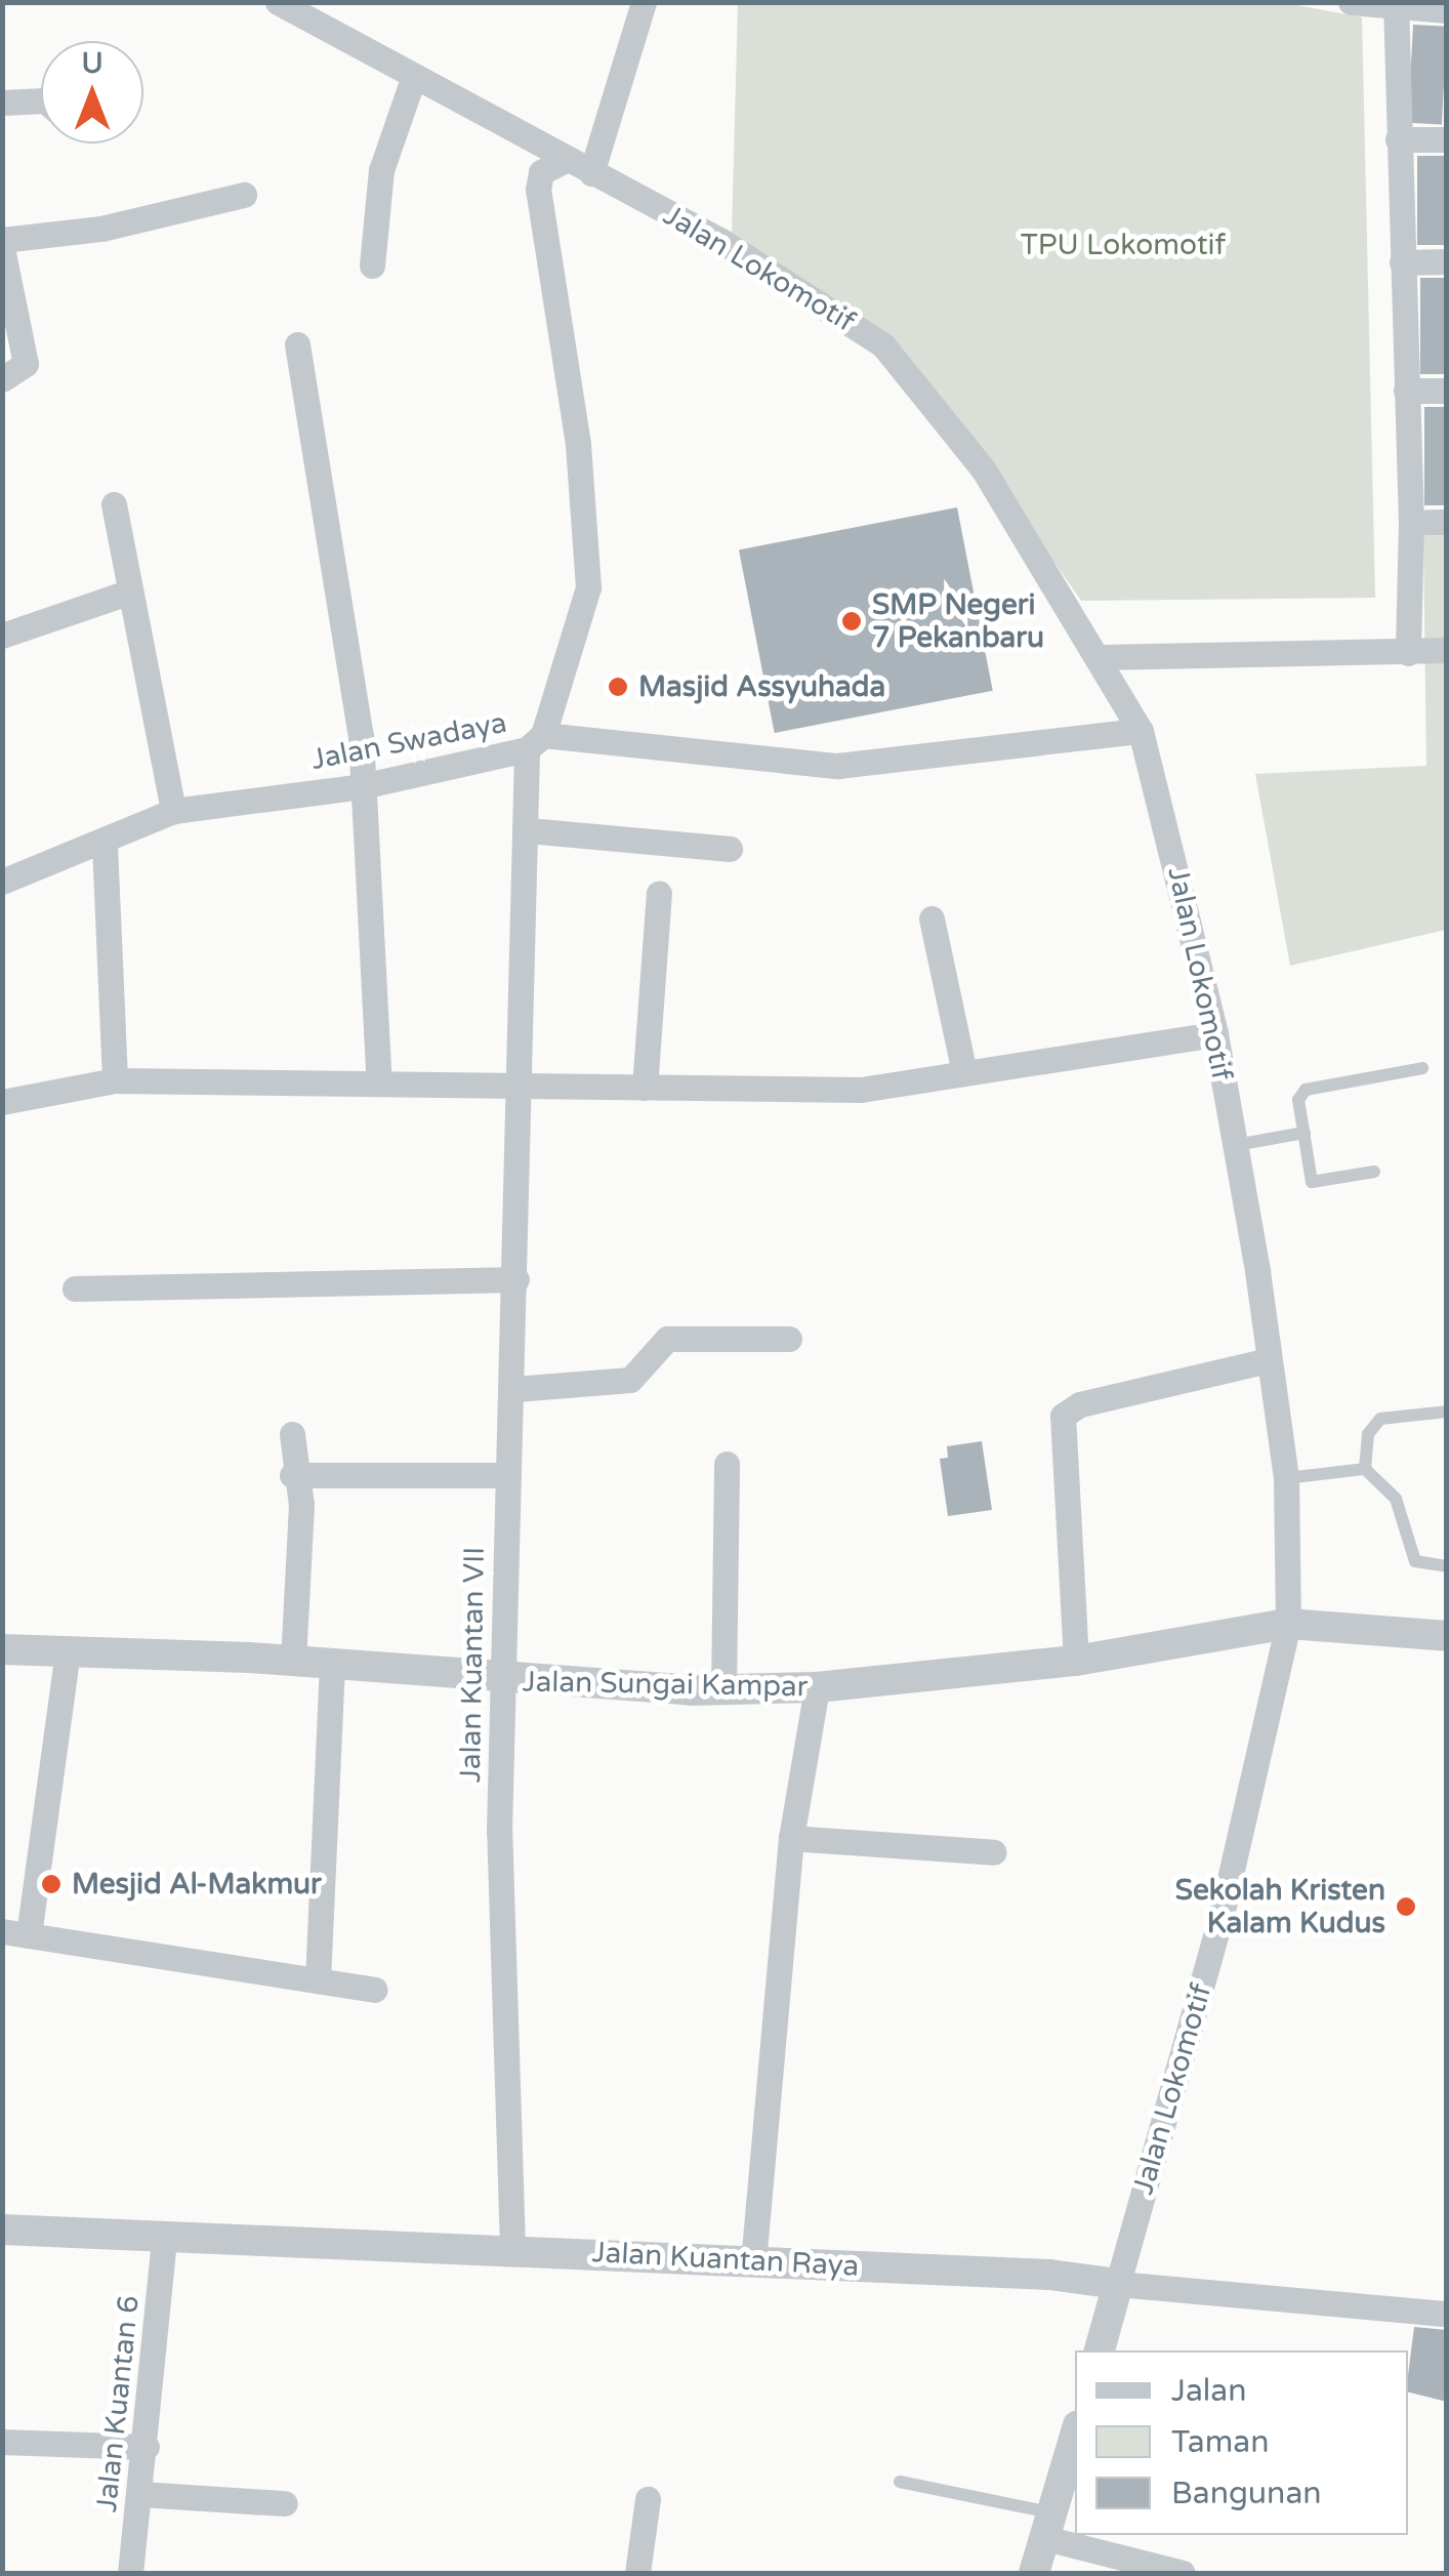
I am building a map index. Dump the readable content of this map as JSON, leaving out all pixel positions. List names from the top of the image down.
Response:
{
  "streets": {
    "street": [
      "Jalan Lokomotif",
      "Jalan Swadaya",
      "Jalan Kuantan VII",
      "Jalan Sungai Kampar",
      "Jalan Kuantan Raya",
      "Jalan Kuantan 6"
    ]
  },
  "crossings": [
    ["Jalan Lokomotif", "Jalan Swadaya"],
    ["Jalan Lokomotif", "Jalan Kuantan VII"],
    ["Jalan Lokomotif", "Jalan Sungai Kampar"],
    ["Jalan Lokomotif", "Jalan Kuantan Raya"],
    ["Jalan Swadaya", "Jalan Kuantan VII"],
    ["Jalan Kuantan VII", "Jalan Sungai Kampar"],
    ["Jalan Kuantan VII", "Jalan Kuantan Raya"],
    ["Jalan Kuantan Raya", "Jalan Kuantan 6"]
  ],
  "parks": ["TPU Lokomotif"],
  "places": [
    "SMP Negeri 7 Pekanbaru",
    "Masjid Assyuhada",
    "Mesjid Al-Makmur",
    "Sekolah Kristen Kalam Kudus"
  ],
  "legend": ["Jalan", "Taman", "Bangunan"],
  "north": "top"
}
